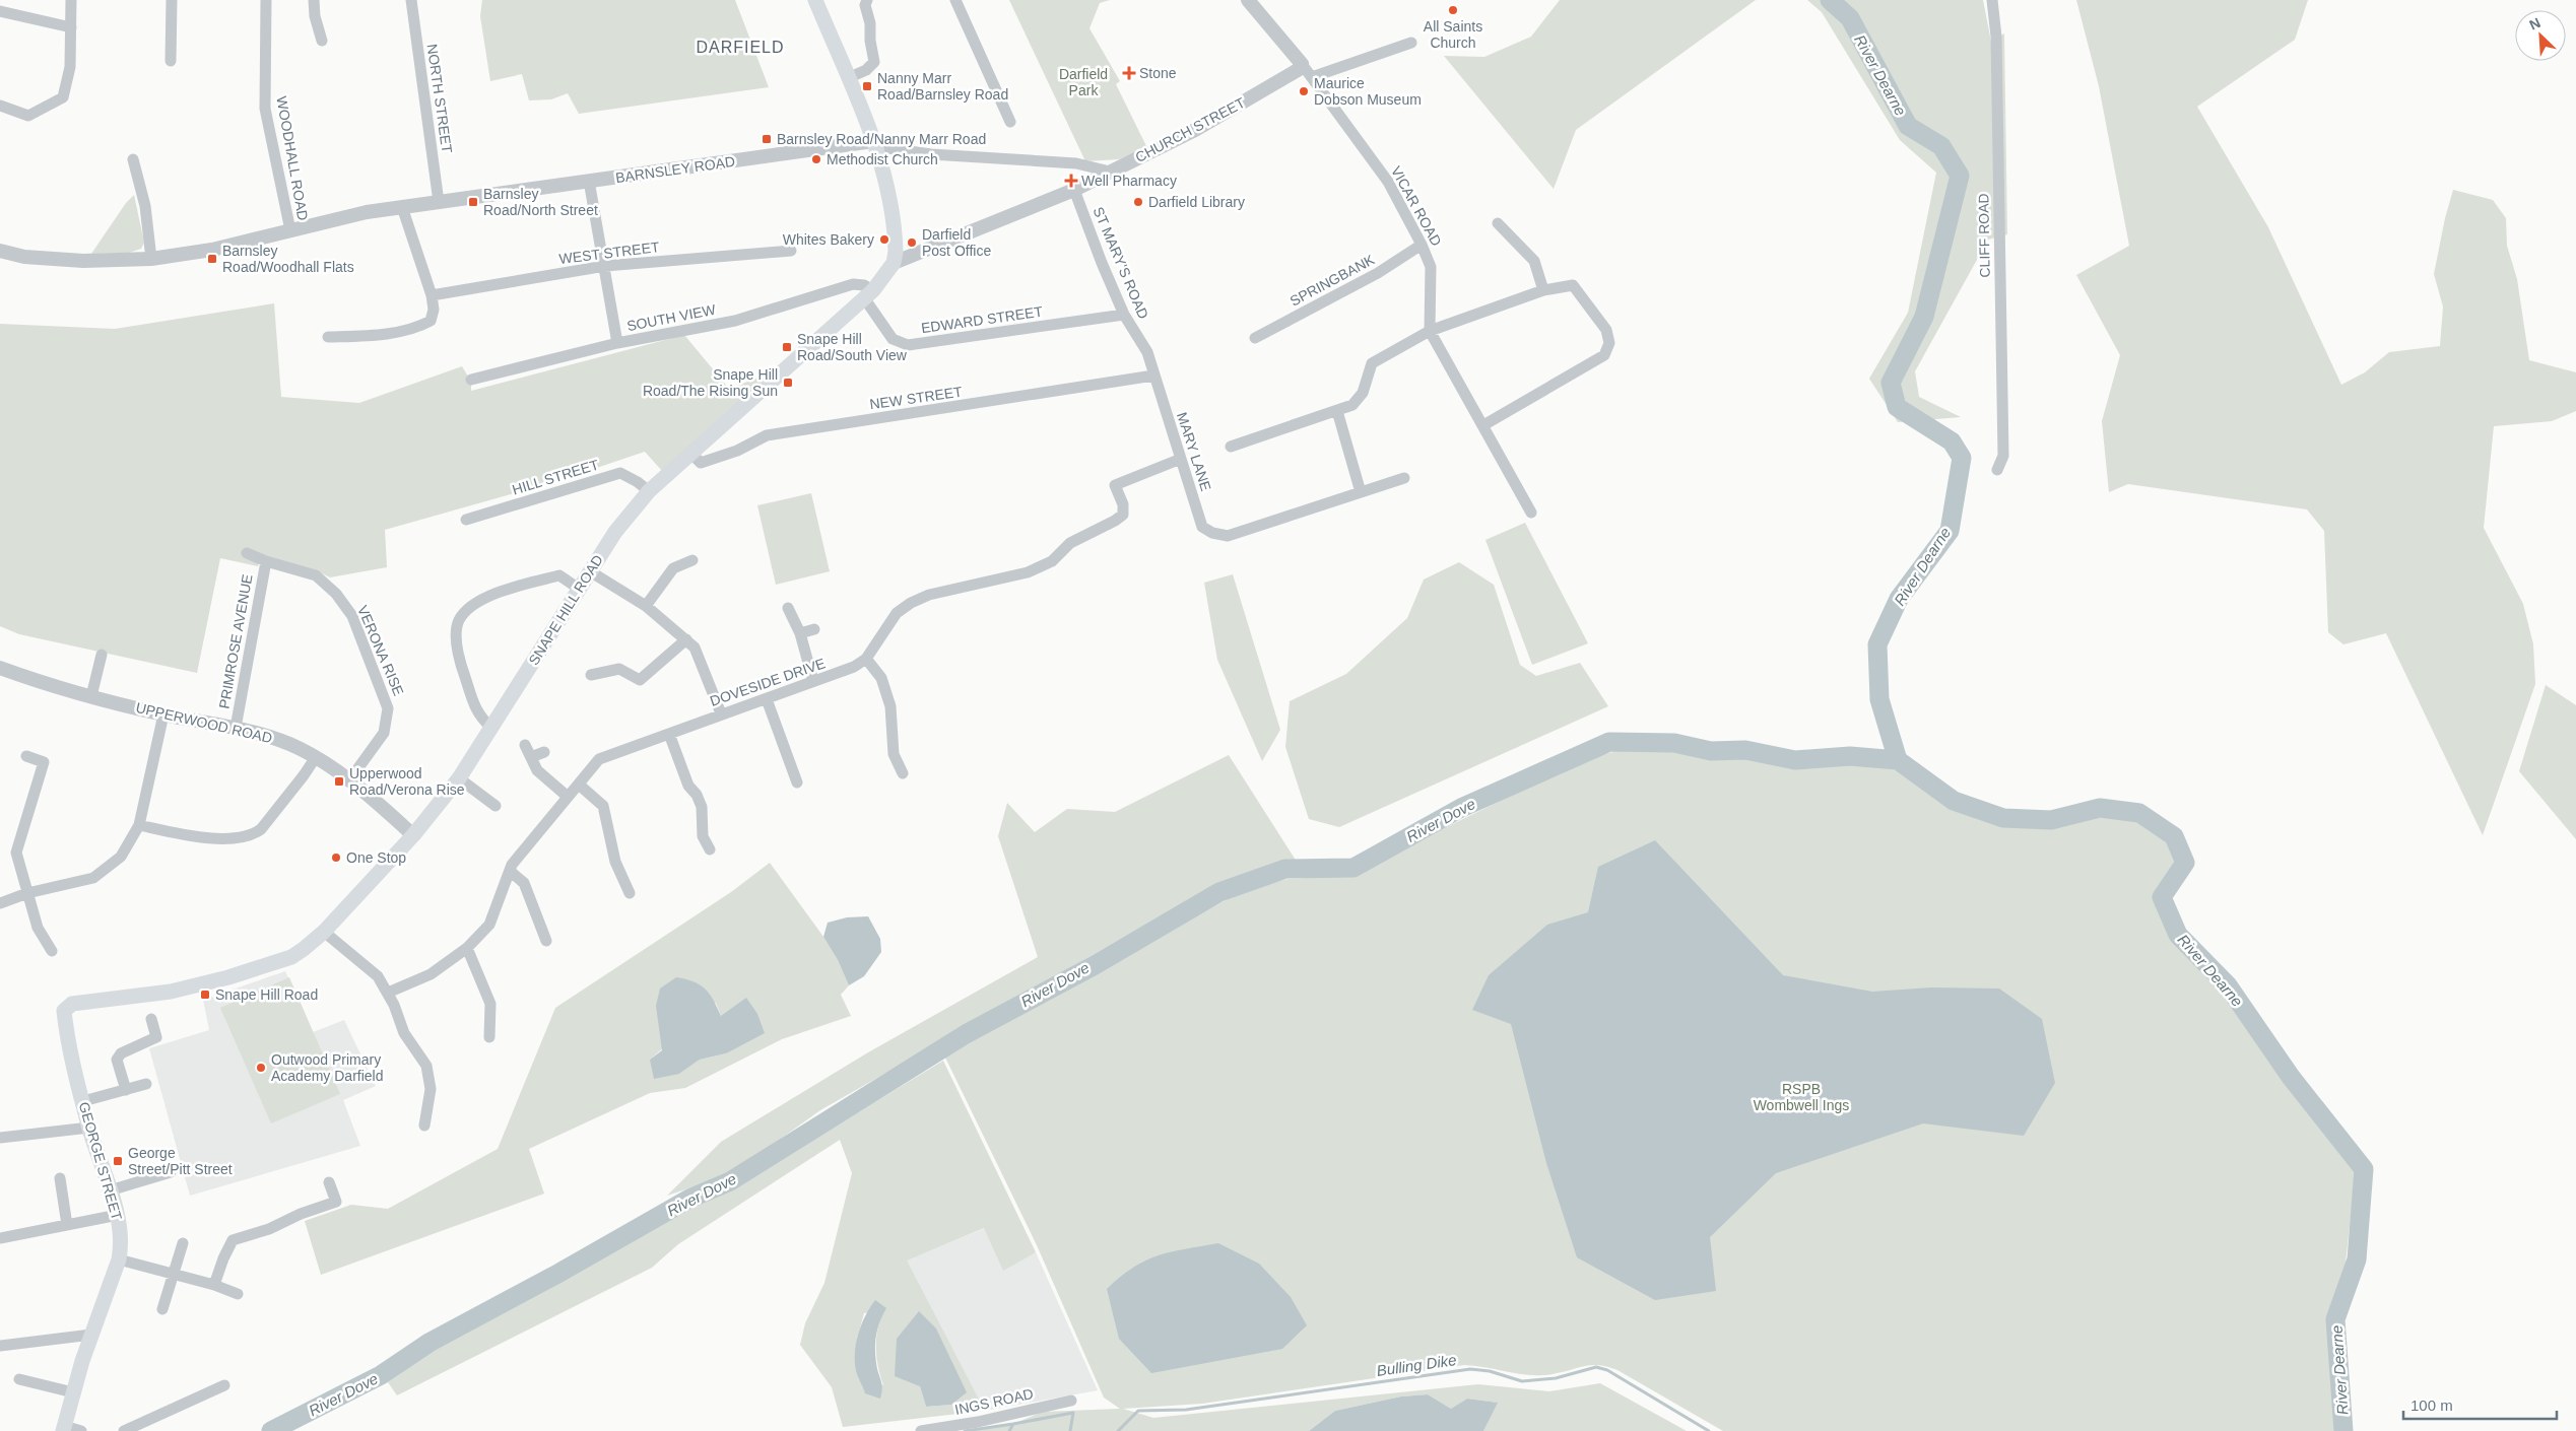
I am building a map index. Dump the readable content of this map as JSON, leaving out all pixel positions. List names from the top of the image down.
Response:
{
  "streets": {
    "main road": ["SNAPE HILL ROAD", "GEORGE STREET"],
    "street": [
      "NORTH STREET",
      "CHURCH STREET",
      "WOODHALL ROAD",
      "BARNSLEY ROAD",
      "VICAR ROAD",
      "CLIFF ROAD",
      "WEST STREET",
      "ST MARY'S ROAD",
      "SPRINGBANK",
      "SOUTH VIEW",
      "EDWARD STREET",
      "NEW STREET",
      "MARY LANE",
      "HILL STREET",
      "PRIMROSE AVENUE",
      "VERONA RISE",
      "DOVESIDE DRIVE",
      "UPPERWOOD ROAD",
      "INGS ROAD"
    ]
  },
  "crossings": [
    ["NORTH STREET", "BARNSLEY ROAD"],
    ["CHURCH STREET", "BARNSLEY ROAD"],
    ["CHURCH STREET", "VICAR ROAD"],
    ["CHURCH STREET", "ST MARY'S ROAD"],
    ["WOODHALL ROAD", "BARNSLEY ROAD"],
    ["VICAR ROAD", "SPRINGBANK"],
    ["ST MARY'S ROAD", "EDWARD STREET"],
    ["ST MARY'S ROAD", "NEW STREET"],
    ["ST MARY'S ROAD", "MARY LANE"],
    ["SOUTH VIEW", "EDWARD STREET"],
    ["SOUTH VIEW", "SNAPE HILL ROAD"],
    ["EDWARD STREET", "SNAPE HILL ROAD"],
    ["NEW STREET", "MARY LANE"],
    ["NEW STREET", "SNAPE HILL ROAD"],
    ["MARY LANE", "DOVESIDE DRIVE"],
    ["HILL STREET", "SNAPE HILL ROAD"],
    ["SNAPE HILL ROAD", "UPPERWOOD ROAD"],
    ["SNAPE HILL ROAD", "GEORGE STREET"],
    ["PRIMROSE AVENUE", "VERONA RISE"],
    ["PRIMROSE AVENUE", "UPPERWOOD ROAD"],
    ["VERONA RISE", "UPPERWOOD ROAD"]
  ],
  "districts": ["DARFIELD"],
  "water": ["River Dearne", "River Dove", "Bulling Dike"],
  "parks": ["Darfield Park", "RSPB Wombwell Ings"],
  "places": {
    "other": [
      "All Saints Church",
      "Maurice Dobson Museum",
      "Methodist Church",
      "Darfield Library",
      "Whites Bakery",
      "Darfield Post Office",
      "One Stop",
      "Outwood Primary Academy Darfield"
    ],
    "health": ["Stone", "Well Pharmacy"],
    "transit": [
      "Nanny Marr Road/Barnsley Road",
      "Barnsley Road/Nanny Marr Road",
      "Barnsley Road/North Street",
      "Barnsley Road/Woodhall Flats",
      "Snape Hill Road/South View",
      "Snape Hill Road/The Rising Sun",
      "Upperwood Road/Verona Rise",
      "Snape Hill Road",
      "George Street/Pitt Street"
    ]
  },
  "scale_bar": "100 m",
  "north": "top left"
}
